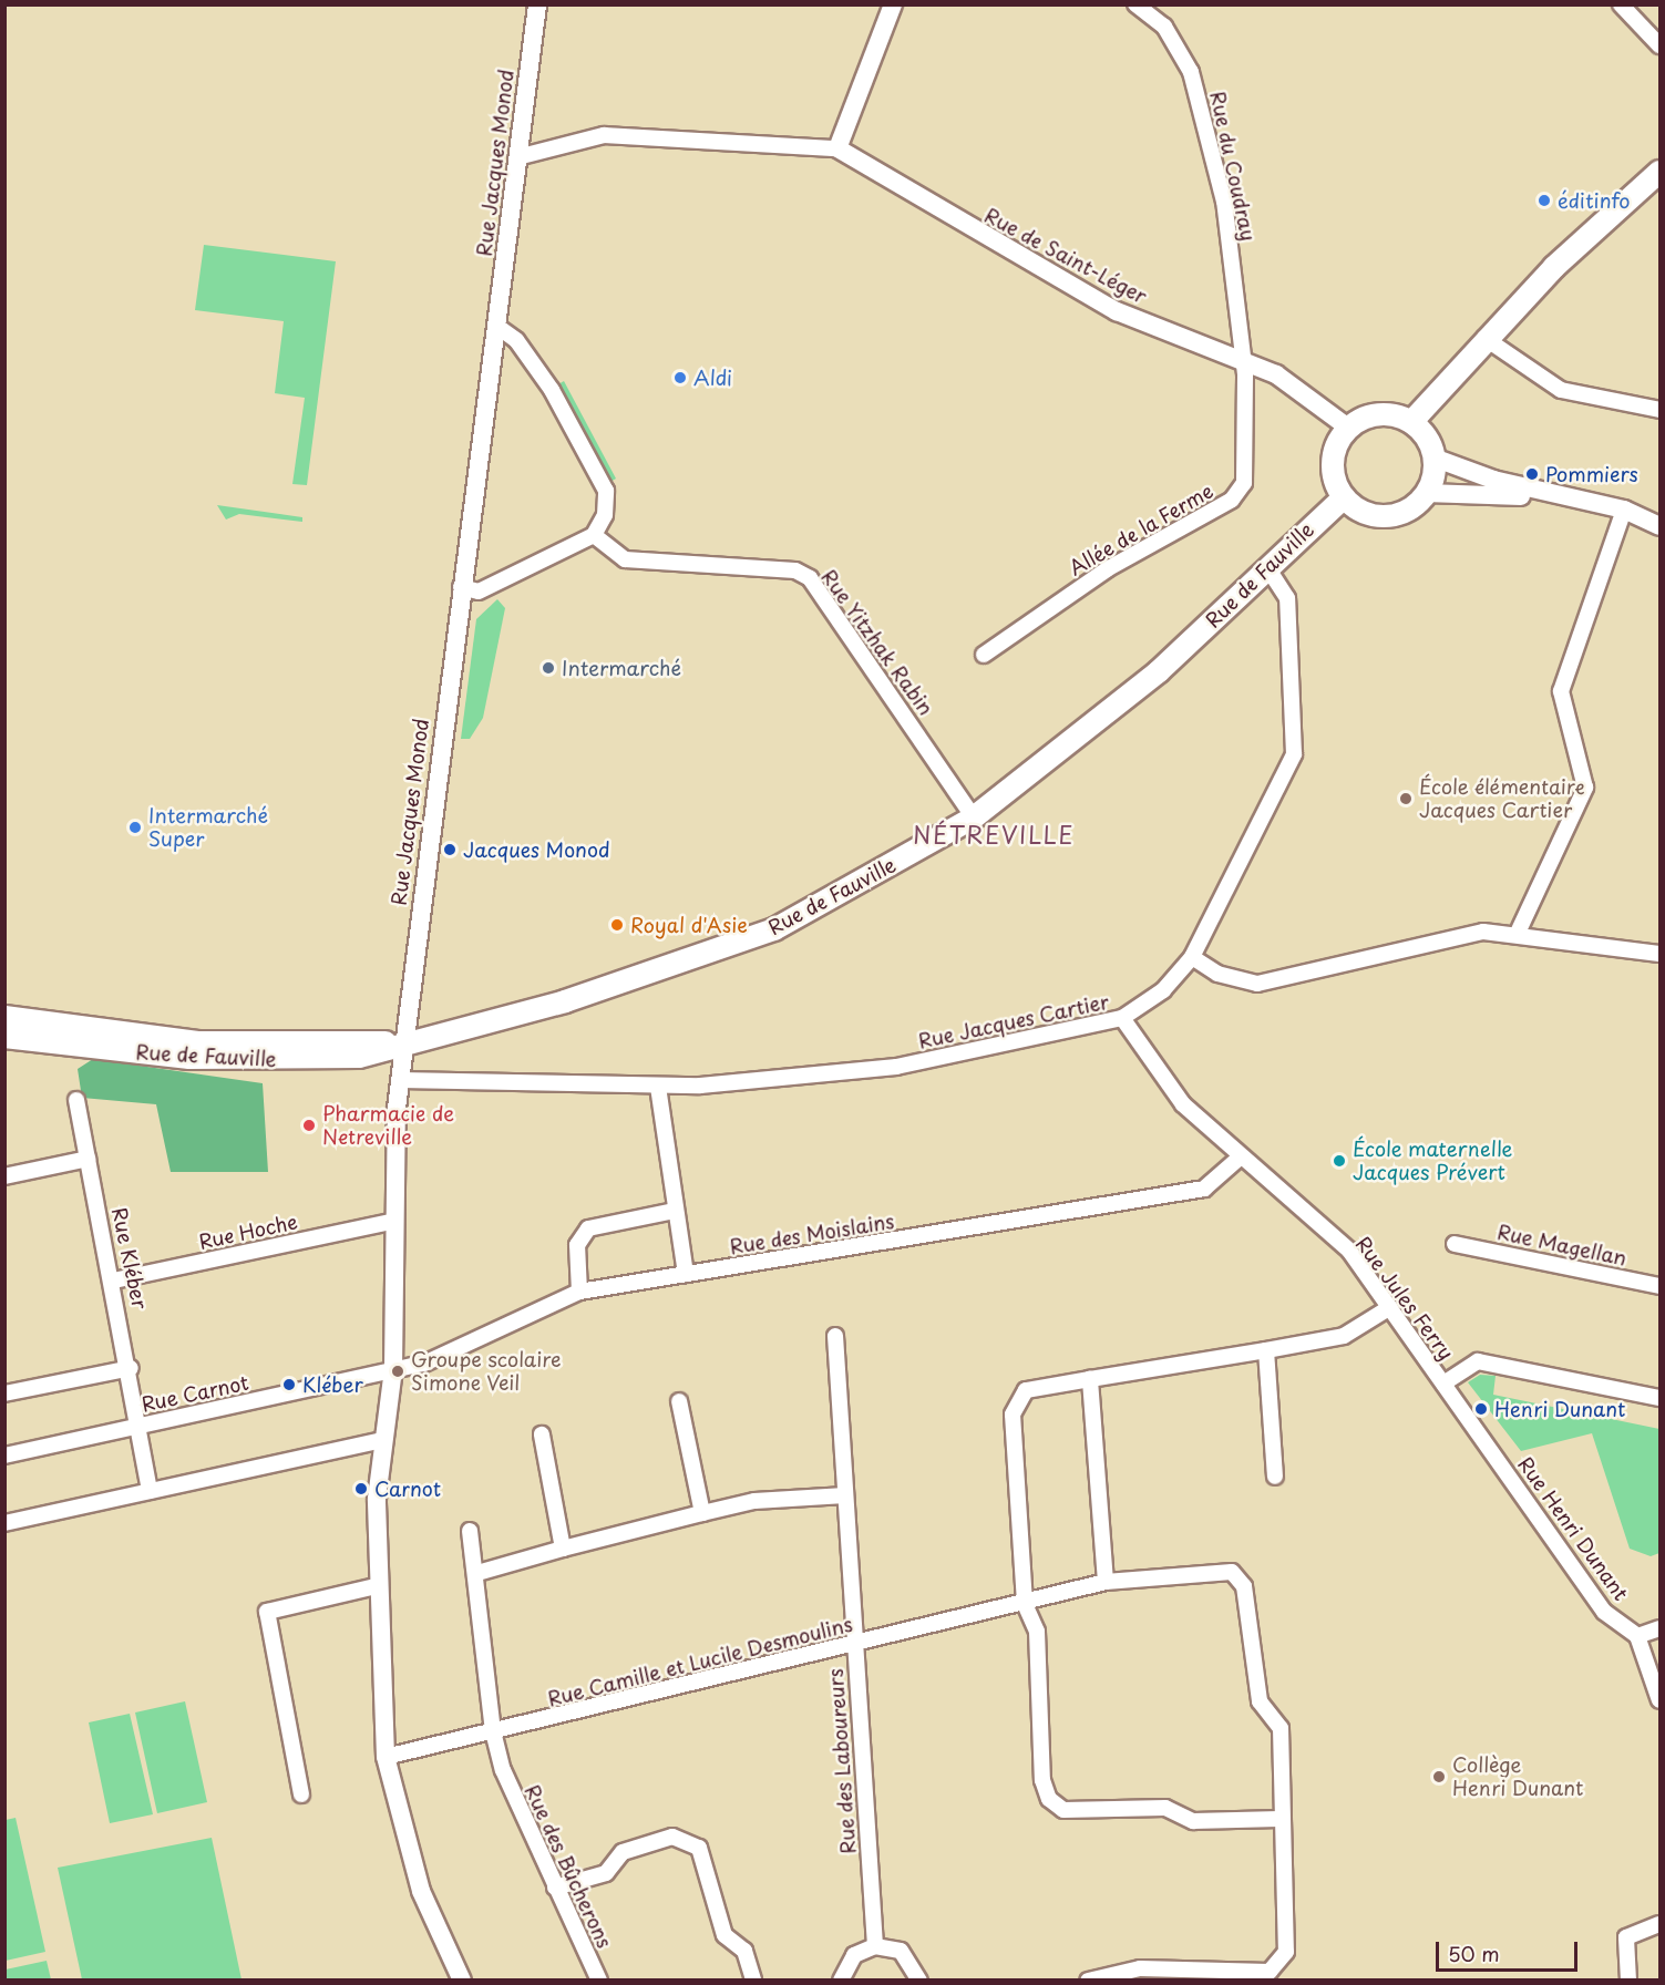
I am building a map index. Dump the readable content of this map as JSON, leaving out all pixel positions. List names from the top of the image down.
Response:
{
  "streets": {
    "main road": ["Rue de Fauville"],
    "street": [
      "Rue Jacques Monod",
      "Rue du Coudray",
      "Rue de Saint-Léger",
      "Allée de la Ferme",
      "Rue Yitzhak Rabin",
      "Rue Jacques Cartier",
      "Rue Hoche",
      "Rue des Moislains",
      "Rue Magellan",
      "Rue Kléber",
      "Rue Jules Ferry",
      "Rue Carnot",
      "Rue Henri Dunant",
      "Rue Camille et Lucile Desmoulins",
      "Rue des Laboureurs",
      "Rue des Bûcherons"
    ]
  },
  "crossings": [
    ["Rue Jacques Monod", "Rue de Fauville"],
    ["Rue Jacques Monod", "Rue Jacques Cartier"],
    ["Rue Jacques Monod", "Rue Hoche"],
    ["Rue Jacques Monod", "Rue des Moislains"],
    ["Rue Jacques Monod", "Rue Carnot"],
    ["Rue Jacques Monod", "Rue Camille et Lucile Desmoulins"],
    ["Rue du Coudray", "Rue de Saint-Léger"],
    ["Rue du Coudray", "Allée de la Ferme"],
    ["Rue de Saint-Léger", "Allée de la Ferme"],
    ["Rue de Saint-Léger", "Rue de Fauville"],
    ["Rue de Fauville", "Rue Yitzhak Rabin"],
    ["Rue de Fauville", "Rue Jacques Cartier"],
    ["Rue Jacques Cartier", "Rue Jules Ferry"],
    ["Rue Hoche", "Rue Kléber"],
    ["Rue des Moislains", "Rue Jules Ferry"],
    ["Rue des Moislains", "Rue Carnot"],
    ["Rue Kléber", "Rue Carnot"],
    ["Rue Jules Ferry", "Rue Henri Dunant"],
    ["Rue Camille et Lucile Desmoulins", "Rue des Laboureurs"],
    ["Rue Camille et Lucile Desmoulins", "Rue des Bûcherons"]
  ],
  "districts": ["NÉTREVILLE"],
  "places": [
    "éditinfo",
    "Aldi",
    "Pommiers",
    "Intermarché",
    "École élémentaire Jacques Cartier",
    "Intermarché Super",
    "Jacques Monod",
    "Royal d'Asie",
    "Pharmacie de Netreville",
    "École maternelle Jacques Prévert",
    "Groupe scolaire Simone Veil",
    "Kléber",
    "Henri Dunant",
    "Carnot",
    "Collège Henri Dunant"
  ],
  "scale_bar": "50 m"
}
